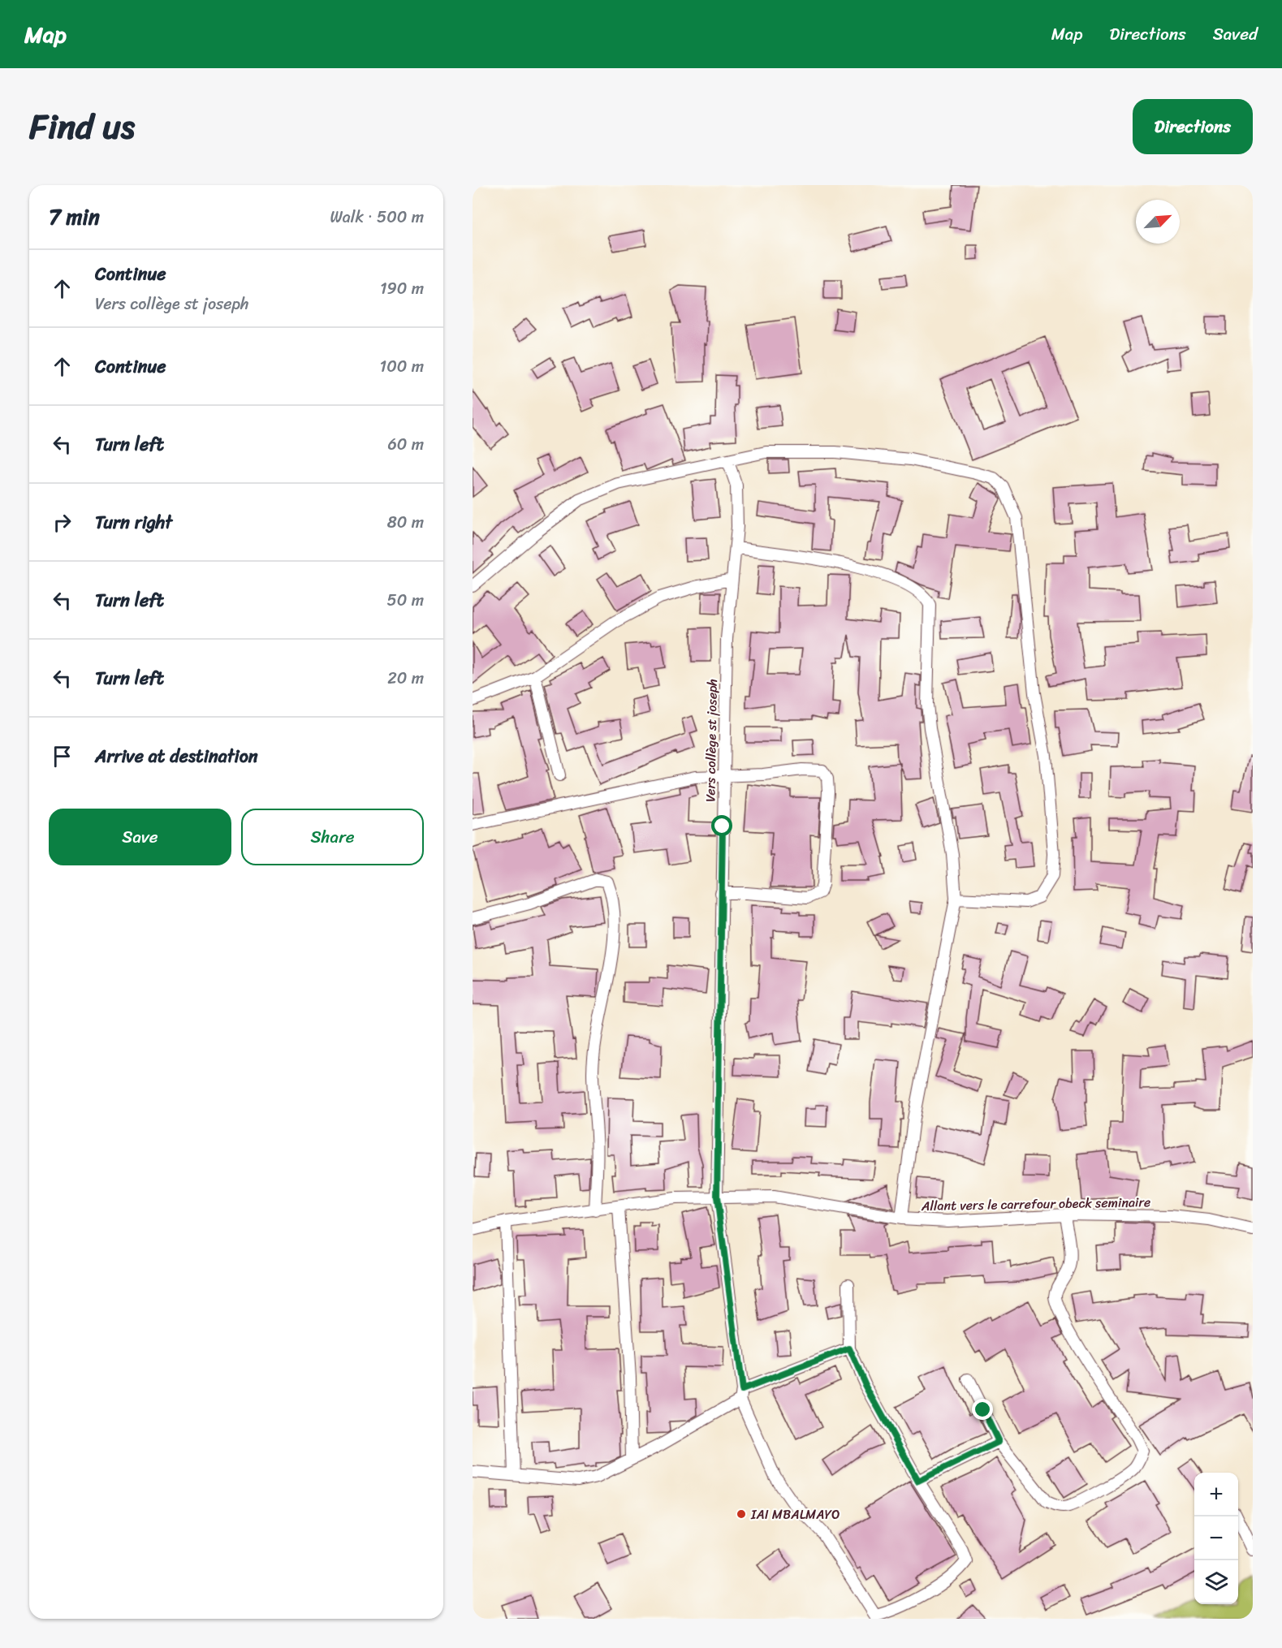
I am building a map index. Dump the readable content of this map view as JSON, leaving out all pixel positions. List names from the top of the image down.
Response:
{
  "streets": {
    "street": ["Vers collège st joseph", "Allant vers le carrefour obeck seminaire"]
  },
  "crossings": [
    ["Vers collège st joseph", "Allant vers le carrefour obeck seminaire"]
  ],
  "places": ["IAI MBALMAYO"],
  "north": "top right",
  "page": {
    "header": "Map",
    "nav": ["Map", "Directions", "Saved"],
    "title": "Find us",
    "buttons": [
      "Directions",
      ["Save", "Share"]
    ],
    "heading": ["7 min", "Walk · 500 m"],
    "list": [
      ["Continue", "Vers collège st joseph", "190 m"],
      ["Continue", "100 m"],
      ["Turn left", "60 m"],
      ["Turn right", "80 m"],
      ["Turn left", "50 m"],
      ["Turn left", "20 m"],
      "Arrive at destination"
    ],
    "map_buttons": ["+", "−"]
  }
}
